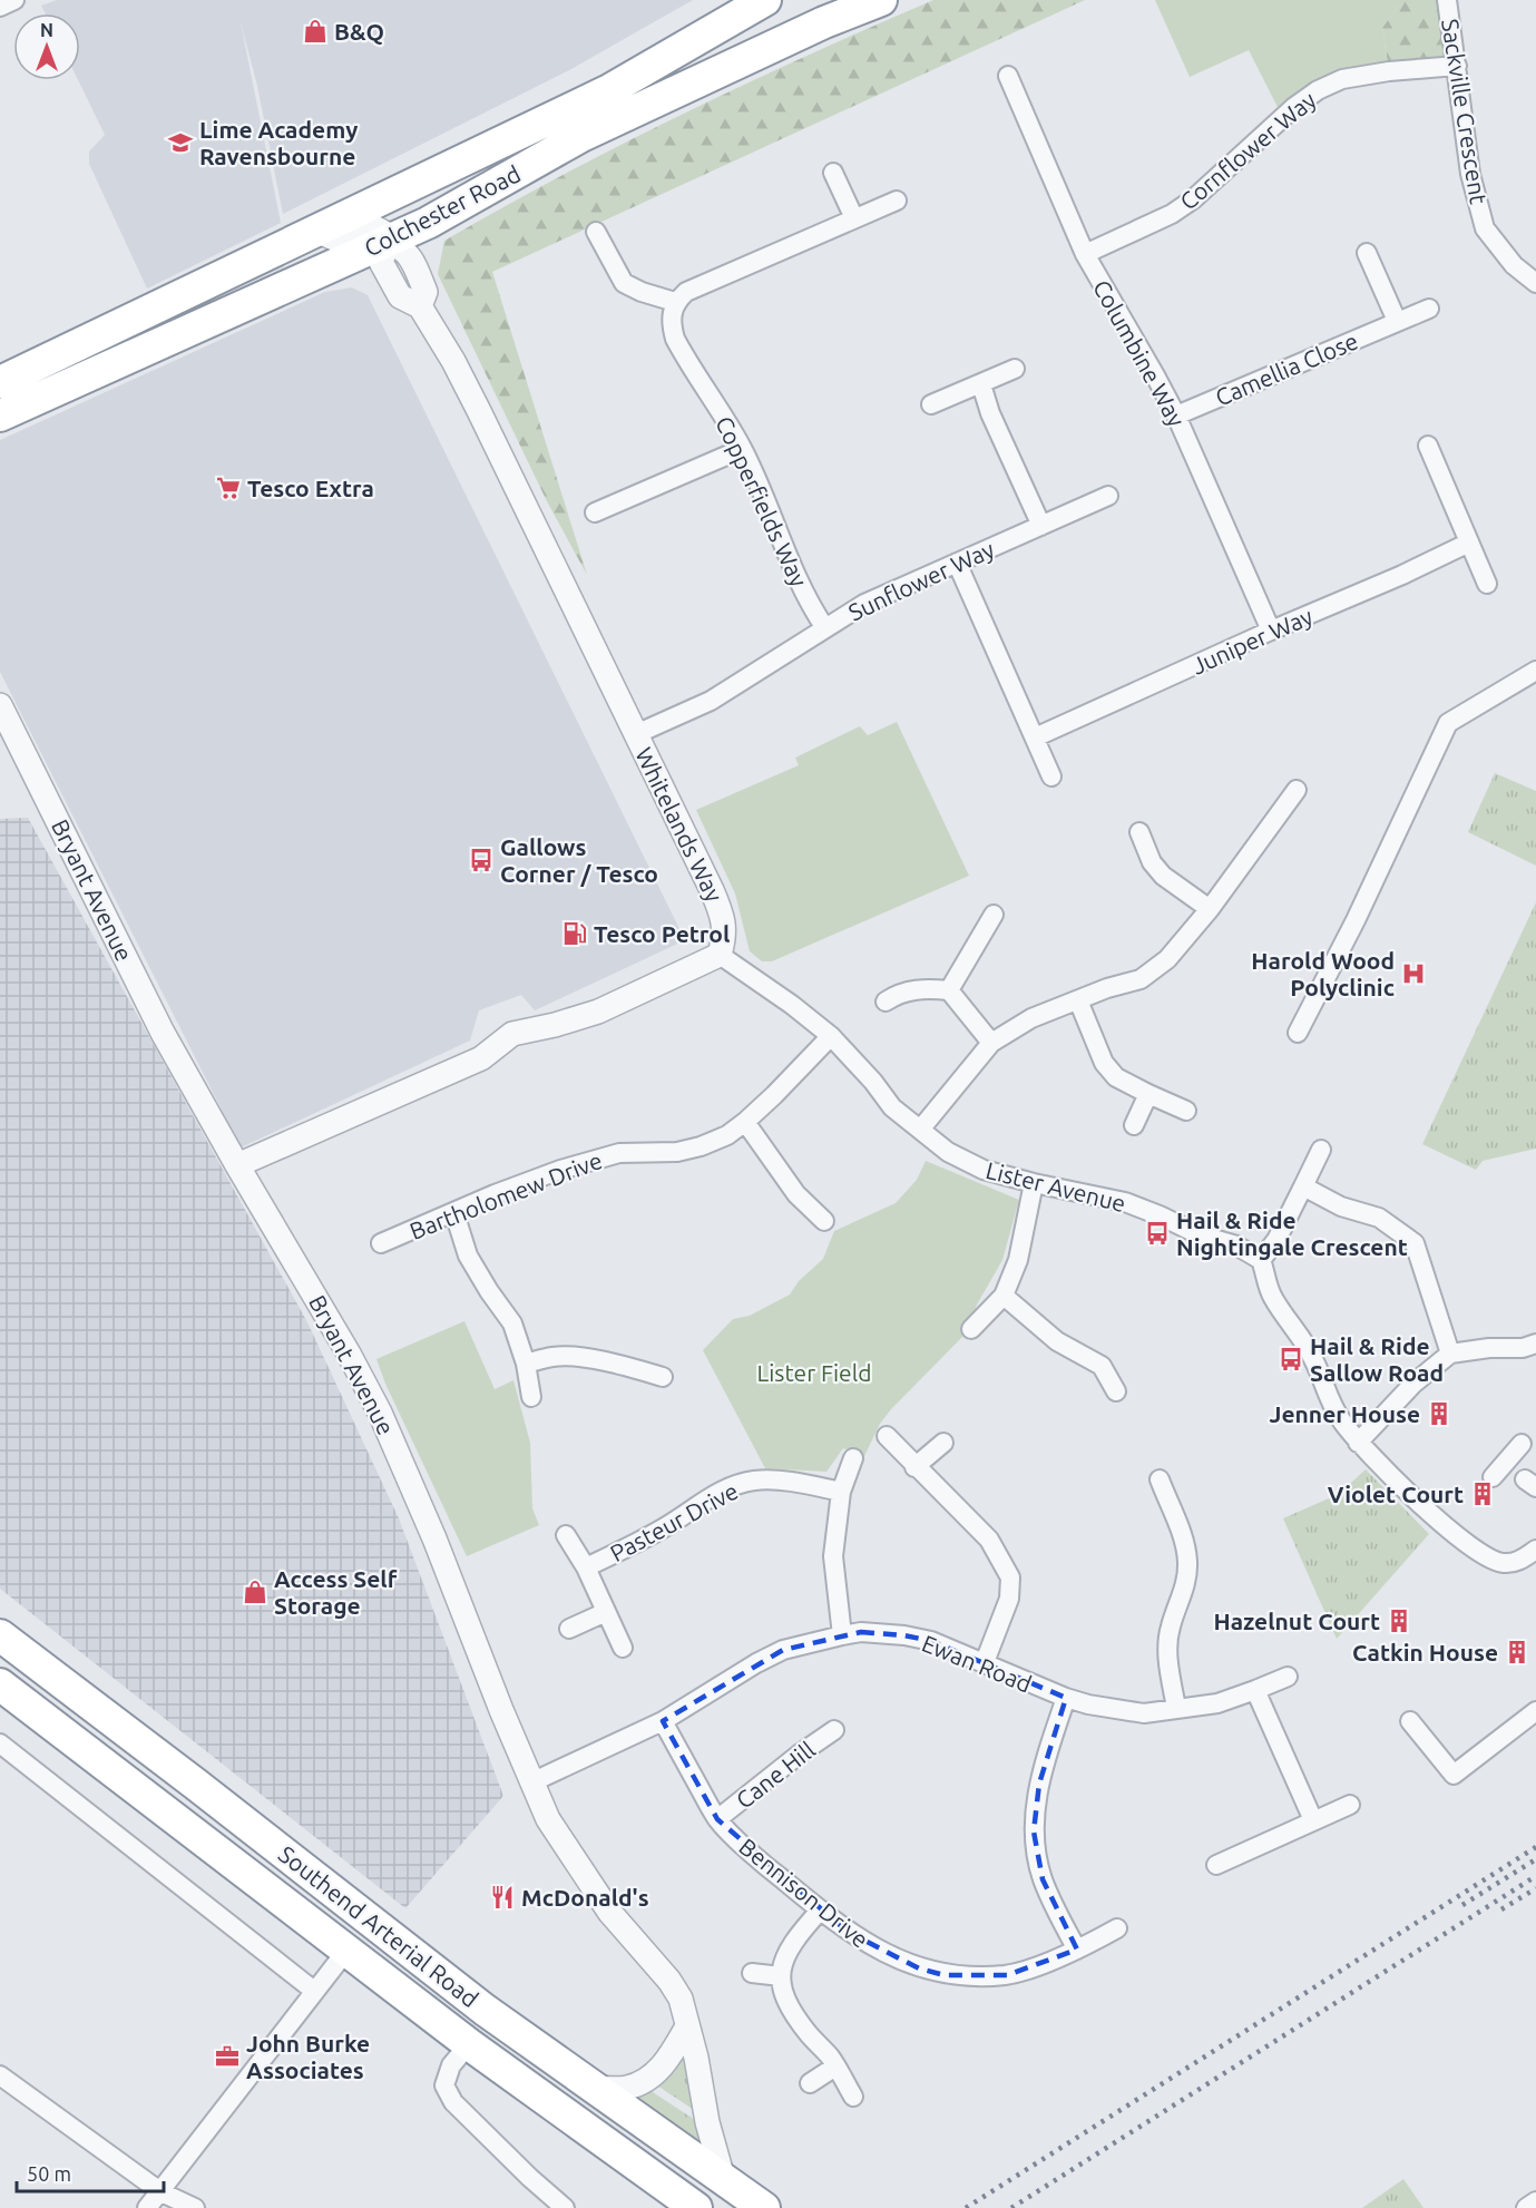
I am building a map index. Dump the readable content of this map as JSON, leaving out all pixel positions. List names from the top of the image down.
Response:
{
  "streets": {
    "highway": ["Colchester Road", "Southend Arterial Road"],
    "street": [
      "Sackville Crescent",
      "Cornflower Way",
      "Columbine Way",
      "Camellia Close",
      "Copperfields Way",
      "Sunflower Way",
      "Juniper Way",
      "Whitelands Way",
      "Bryant Avenue",
      "Lister Avenue",
      "Bartholomew Drive",
      "Pasteur Drive",
      "Ewan Road",
      "Cane Hill",
      "Bennison Drive"
    ]
  },
  "crossings": [
    ["Sackville Crescent", "Cornflower Way"],
    ["Cornflower Way", "Columbine Way"],
    ["Colchester Road", "Whitelands Way"],
    ["Columbine Way", "Camellia Close"],
    ["Columbine Way", "Juniper Way"],
    ["Copperfields Way", "Sunflower Way"],
    ["Sunflower Way", "Whitelands Way"],
    ["Whitelands Way", "Lister Avenue"],
    ["Bryant Avenue", "Ewan Road"],
    ["Bryant Avenue", "Southend Arterial Road"],
    ["Lister Avenue", "Bartholomew Drive"],
    ["Ewan Road", "Bennison Drive"],
    ["Cane Hill", "Bennison Drive"]
  ],
  "parks": ["Lister Field"],
  "places": {
    "shop": ["B&Q", "Access Self Storage"],
    "school or university": ["Lime Academy Ravensbourne"],
    "supermarket": ["Tesco Extra"],
    "bus stop": ["Gallows Corner / Tesco", "Hail & Ride Nightingale Crescent", "Hail & Ride Sallow Road"],
    "fuel station": ["Tesco Petrol"],
    "hospital": ["Harold Wood Polyclinic"],
    "building": [
      "Jenner House",
      "Violet Court",
      "Hazelnut Court",
      "Catkin House"
    ],
    "restaurant": ["McDonald's"],
    "office": ["John Burke Associates"]
  },
  "scale_bar": "50 m",
  "north": "top"
}
